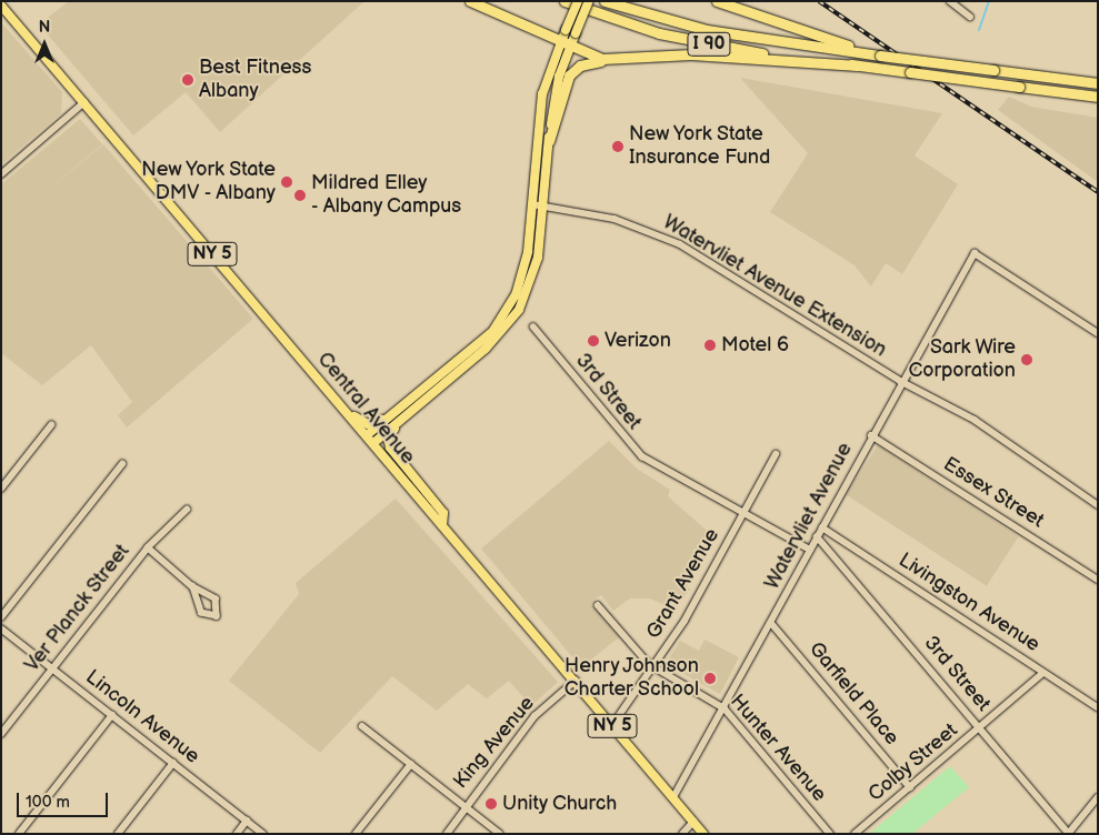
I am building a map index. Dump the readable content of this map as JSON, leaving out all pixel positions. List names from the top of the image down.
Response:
{
  "streets": {
    "highway": ["I 90"],
    "main road": ["NY 5", "Central Avenue"],
    "street": [
      "Watervliet Avenue Extension",
      "3rd Street",
      "Essex Street",
      "Watervliet Avenue",
      "Grant Avenue",
      "Livingston Avenue",
      "Ver Planck Street",
      "Garfield Place",
      "Lincoln Avenue",
      "King Avenue",
      "Hunter Avenue",
      "Colby Street"
    ]
  },
  "crossings": [
    ["Watervliet Avenue Extension", "Watervliet Avenue"],
    ["3rd Street", "Watervliet Avenue"],
    ["3rd Street", "Grant Avenue"],
    ["3rd Street", "Colby Street"],
    ["Central Avenue", "Watervliet Avenue"],
    ["Central Avenue", "Grant Avenue"],
    ["Central Avenue", "King Avenue"],
    ["Essex Street", "Watervliet Avenue"],
    ["Watervliet Avenue", "Livingston Avenue"],
    ["Watervliet Avenue", "Garfield Place"],
    ["Watervliet Avenue", "Hunter Avenue"],
    ["Grant Avenue", "Hunter Avenue"],
    ["Livingston Avenue", "Colby Street"],
    ["Ver Planck Street", "Lincoln Avenue"],
    ["Garfield Place", "Colby Street"]
  ],
  "places": [
    "Best Fitness Albany",
    "New York State Insurance Fund",
    "New York State DMV - Albany",
    "Mildred Elley - Albany Campus",
    "Verizon",
    "Motel 6",
    "Sark Wire Corporation",
    "Henry Johnson Charter School",
    "Unity Church"
  ],
  "scale_bar": "100 m",
  "north": "top"
}
